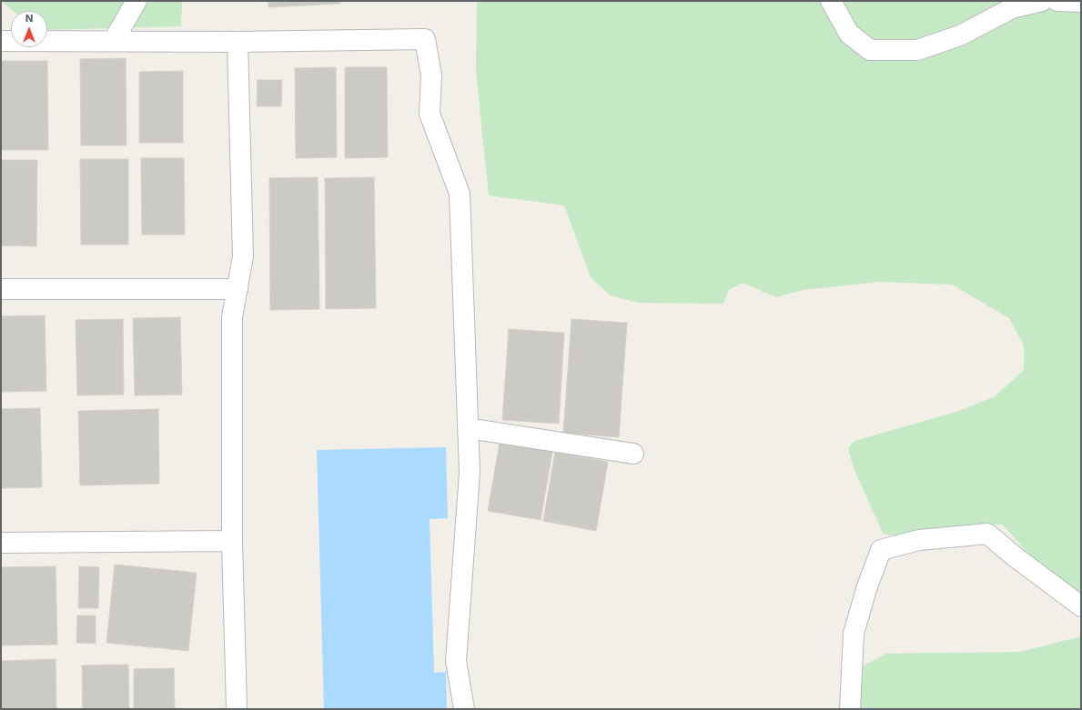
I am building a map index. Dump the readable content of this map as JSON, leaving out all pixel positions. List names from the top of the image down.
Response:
{
  "north": "top"
}
